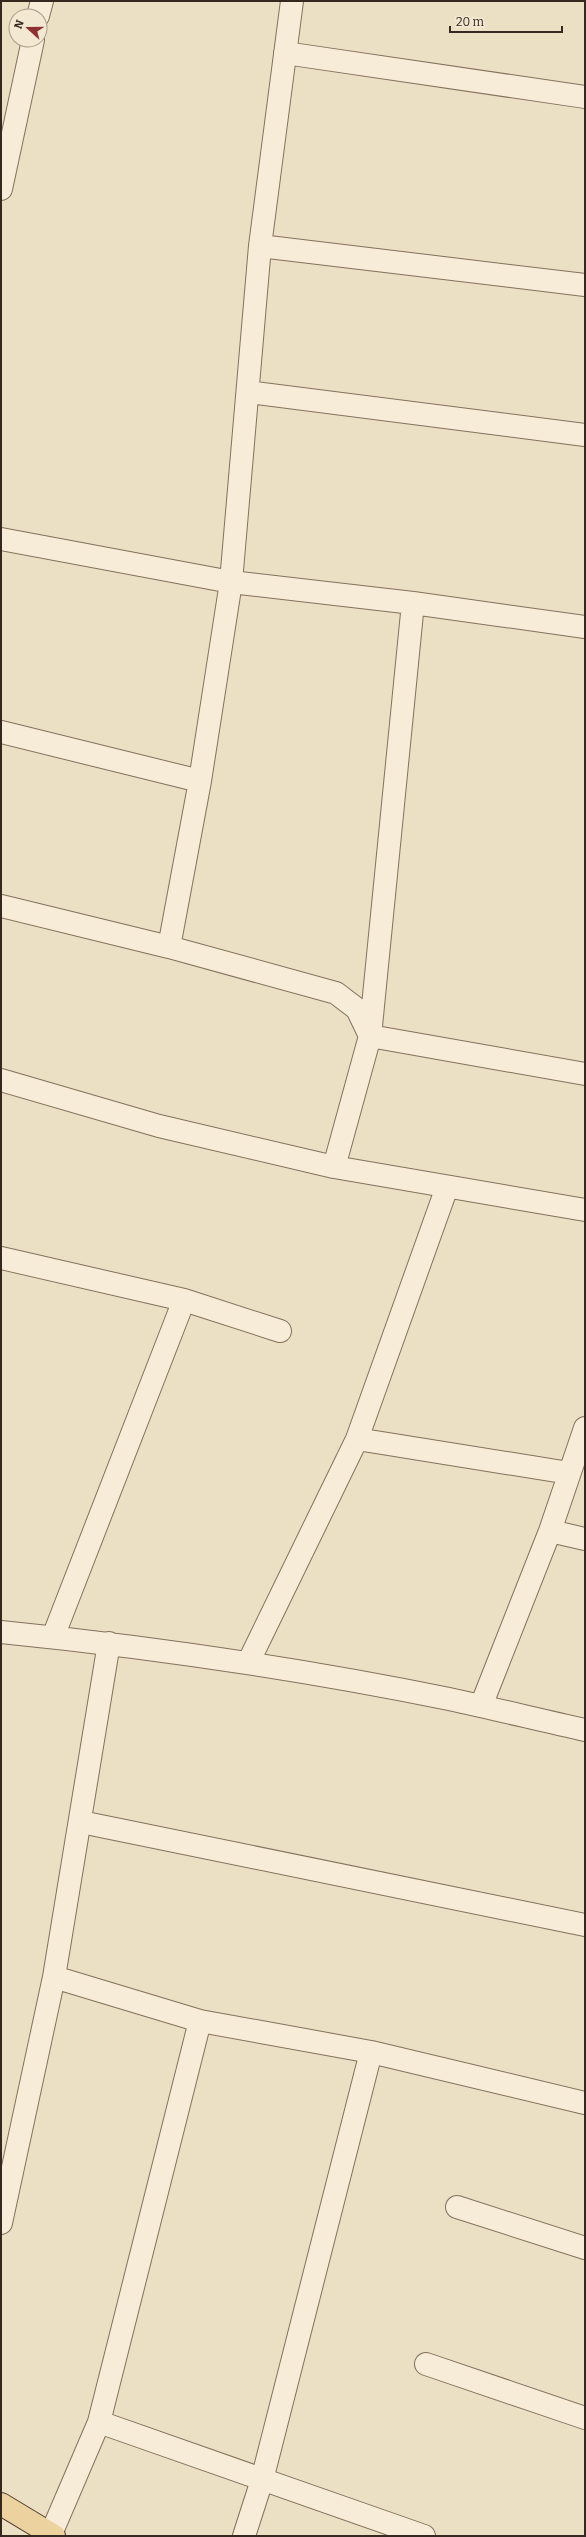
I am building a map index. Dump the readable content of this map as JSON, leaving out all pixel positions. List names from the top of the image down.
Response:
{
  "scale_bar": "20 m",
  "north": "left"
}
